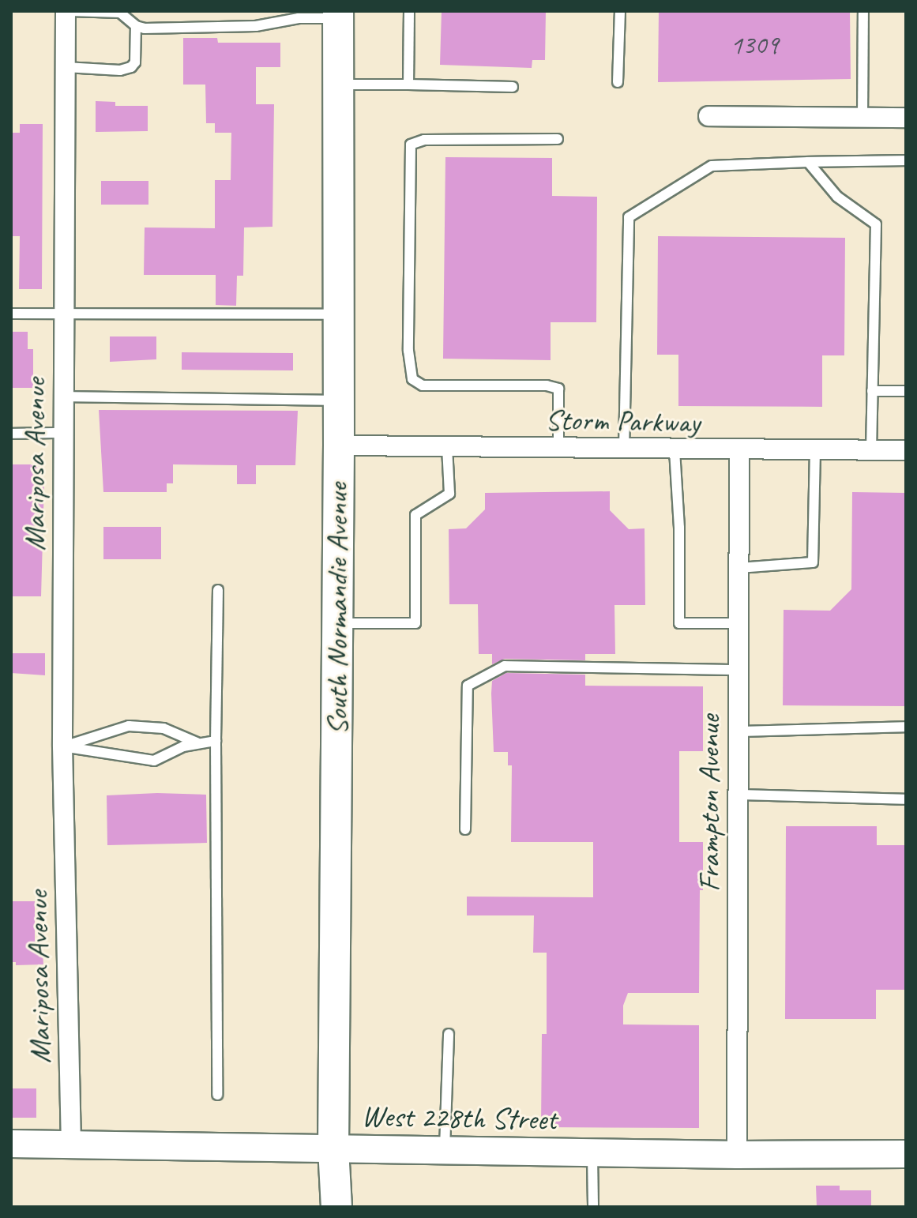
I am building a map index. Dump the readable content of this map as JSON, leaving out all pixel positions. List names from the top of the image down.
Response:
{
  "streets": {
    "main road": ["South Normandie Avenue"],
    "street": [
      "Storm Parkway",
      "Mariposa Avenue",
      "Frampton Avenue",
      "West 228th Street"
    ]
  },
  "crossings": [
    ["Storm Parkway", "South Normandie Avenue"],
    ["Storm Parkway", "Frampton Avenue"],
    ["Mariposa Avenue", "West 228th Street"],
    ["South Normandie Avenue", "West 228th Street"],
    ["Frampton Avenue", "West 228th Street"]
  ],
  "house_numbers": ["1309"]
}
